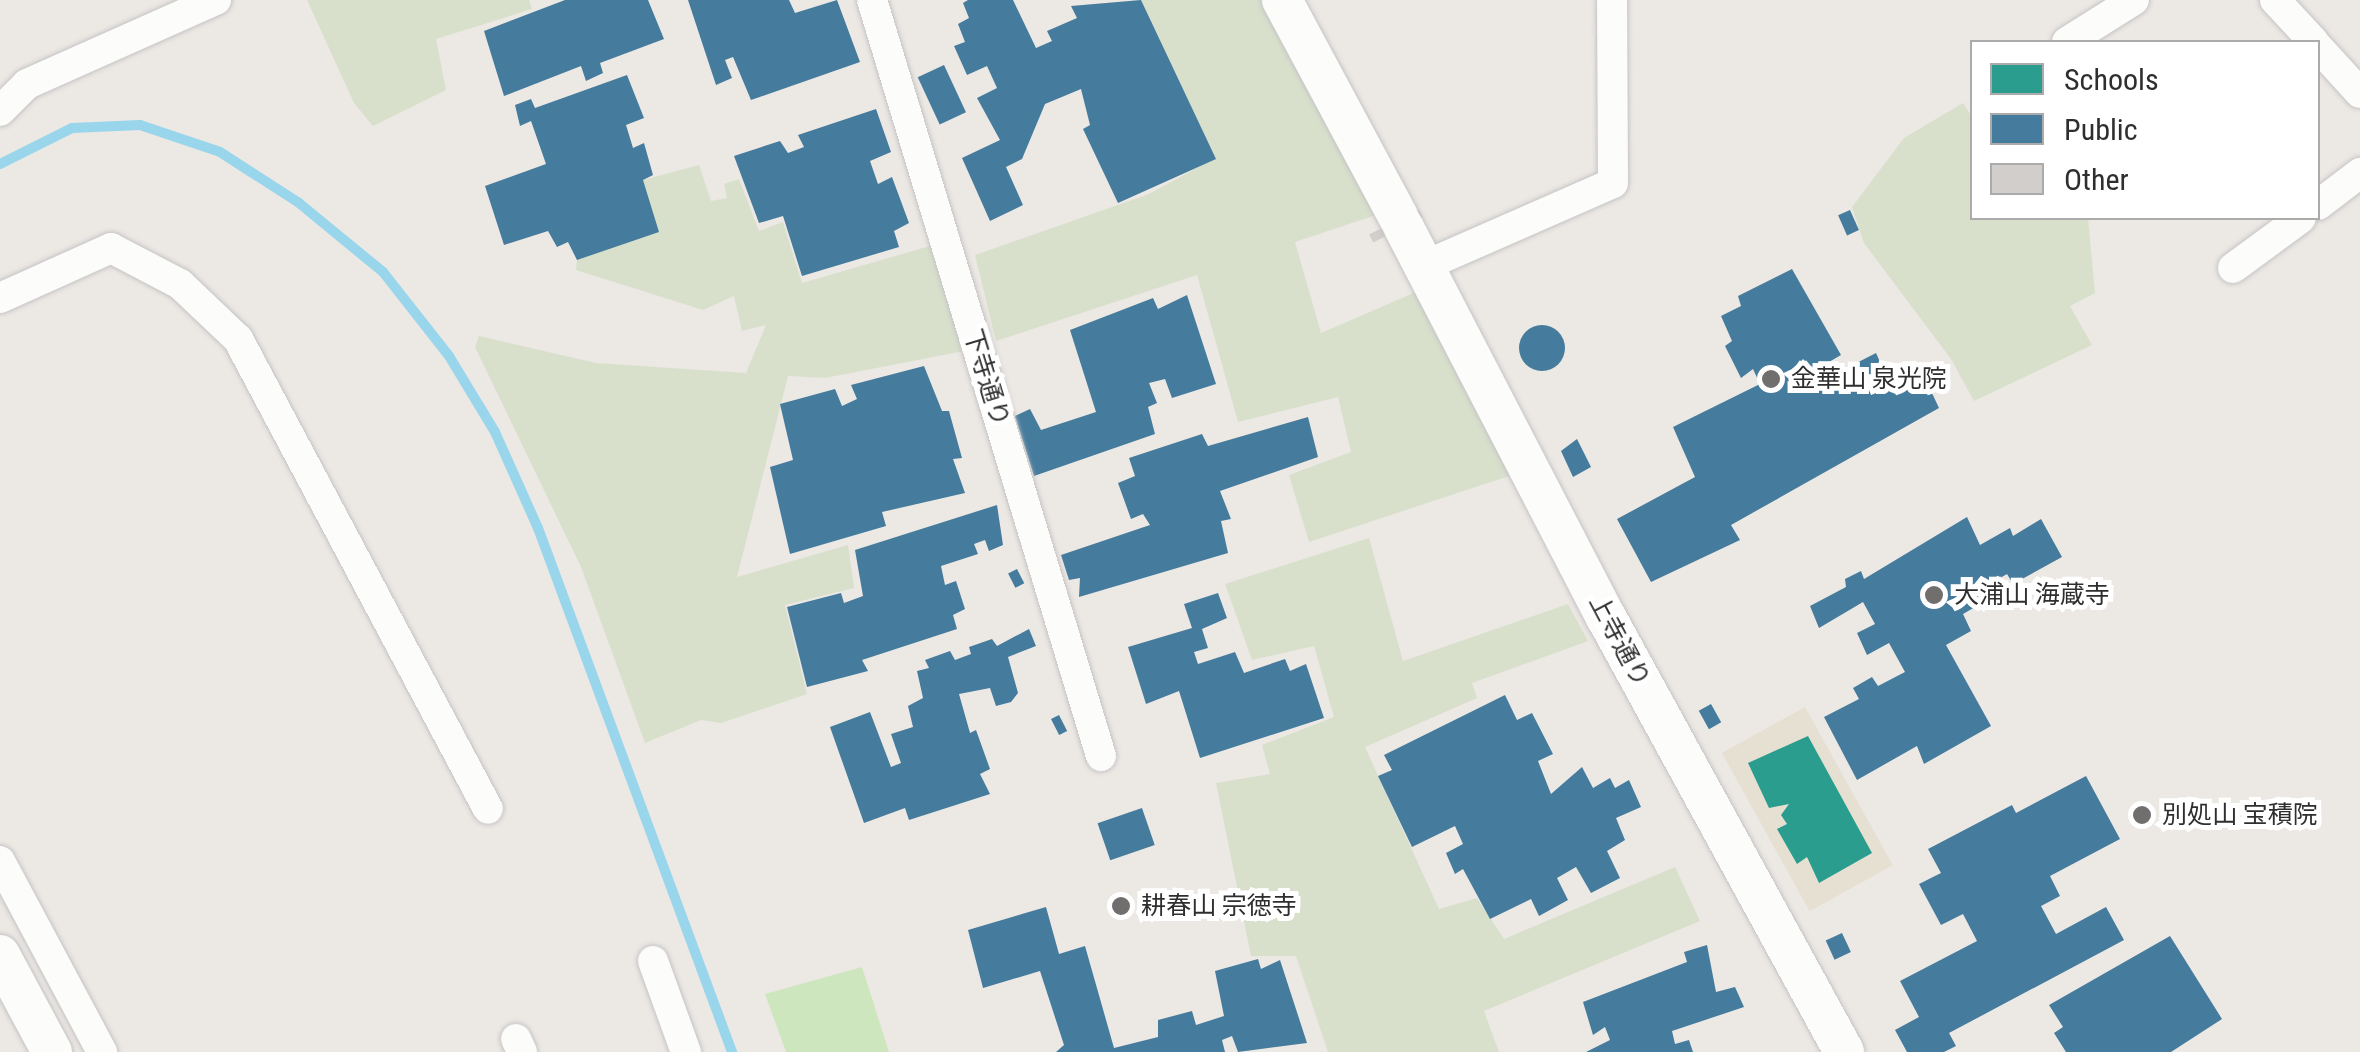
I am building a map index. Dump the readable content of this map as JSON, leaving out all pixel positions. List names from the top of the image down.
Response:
{
  "streets": {
    "street": ["下寺通り", "上寺通り"]
  },
  "places": [
    "金華山 泉光院",
    "大浦山 海蔵寺",
    "別処山 宝積院",
    "耕春山 宗徳寺"
  ],
  "legend": ["Schools", "Public", "Other"]
}
